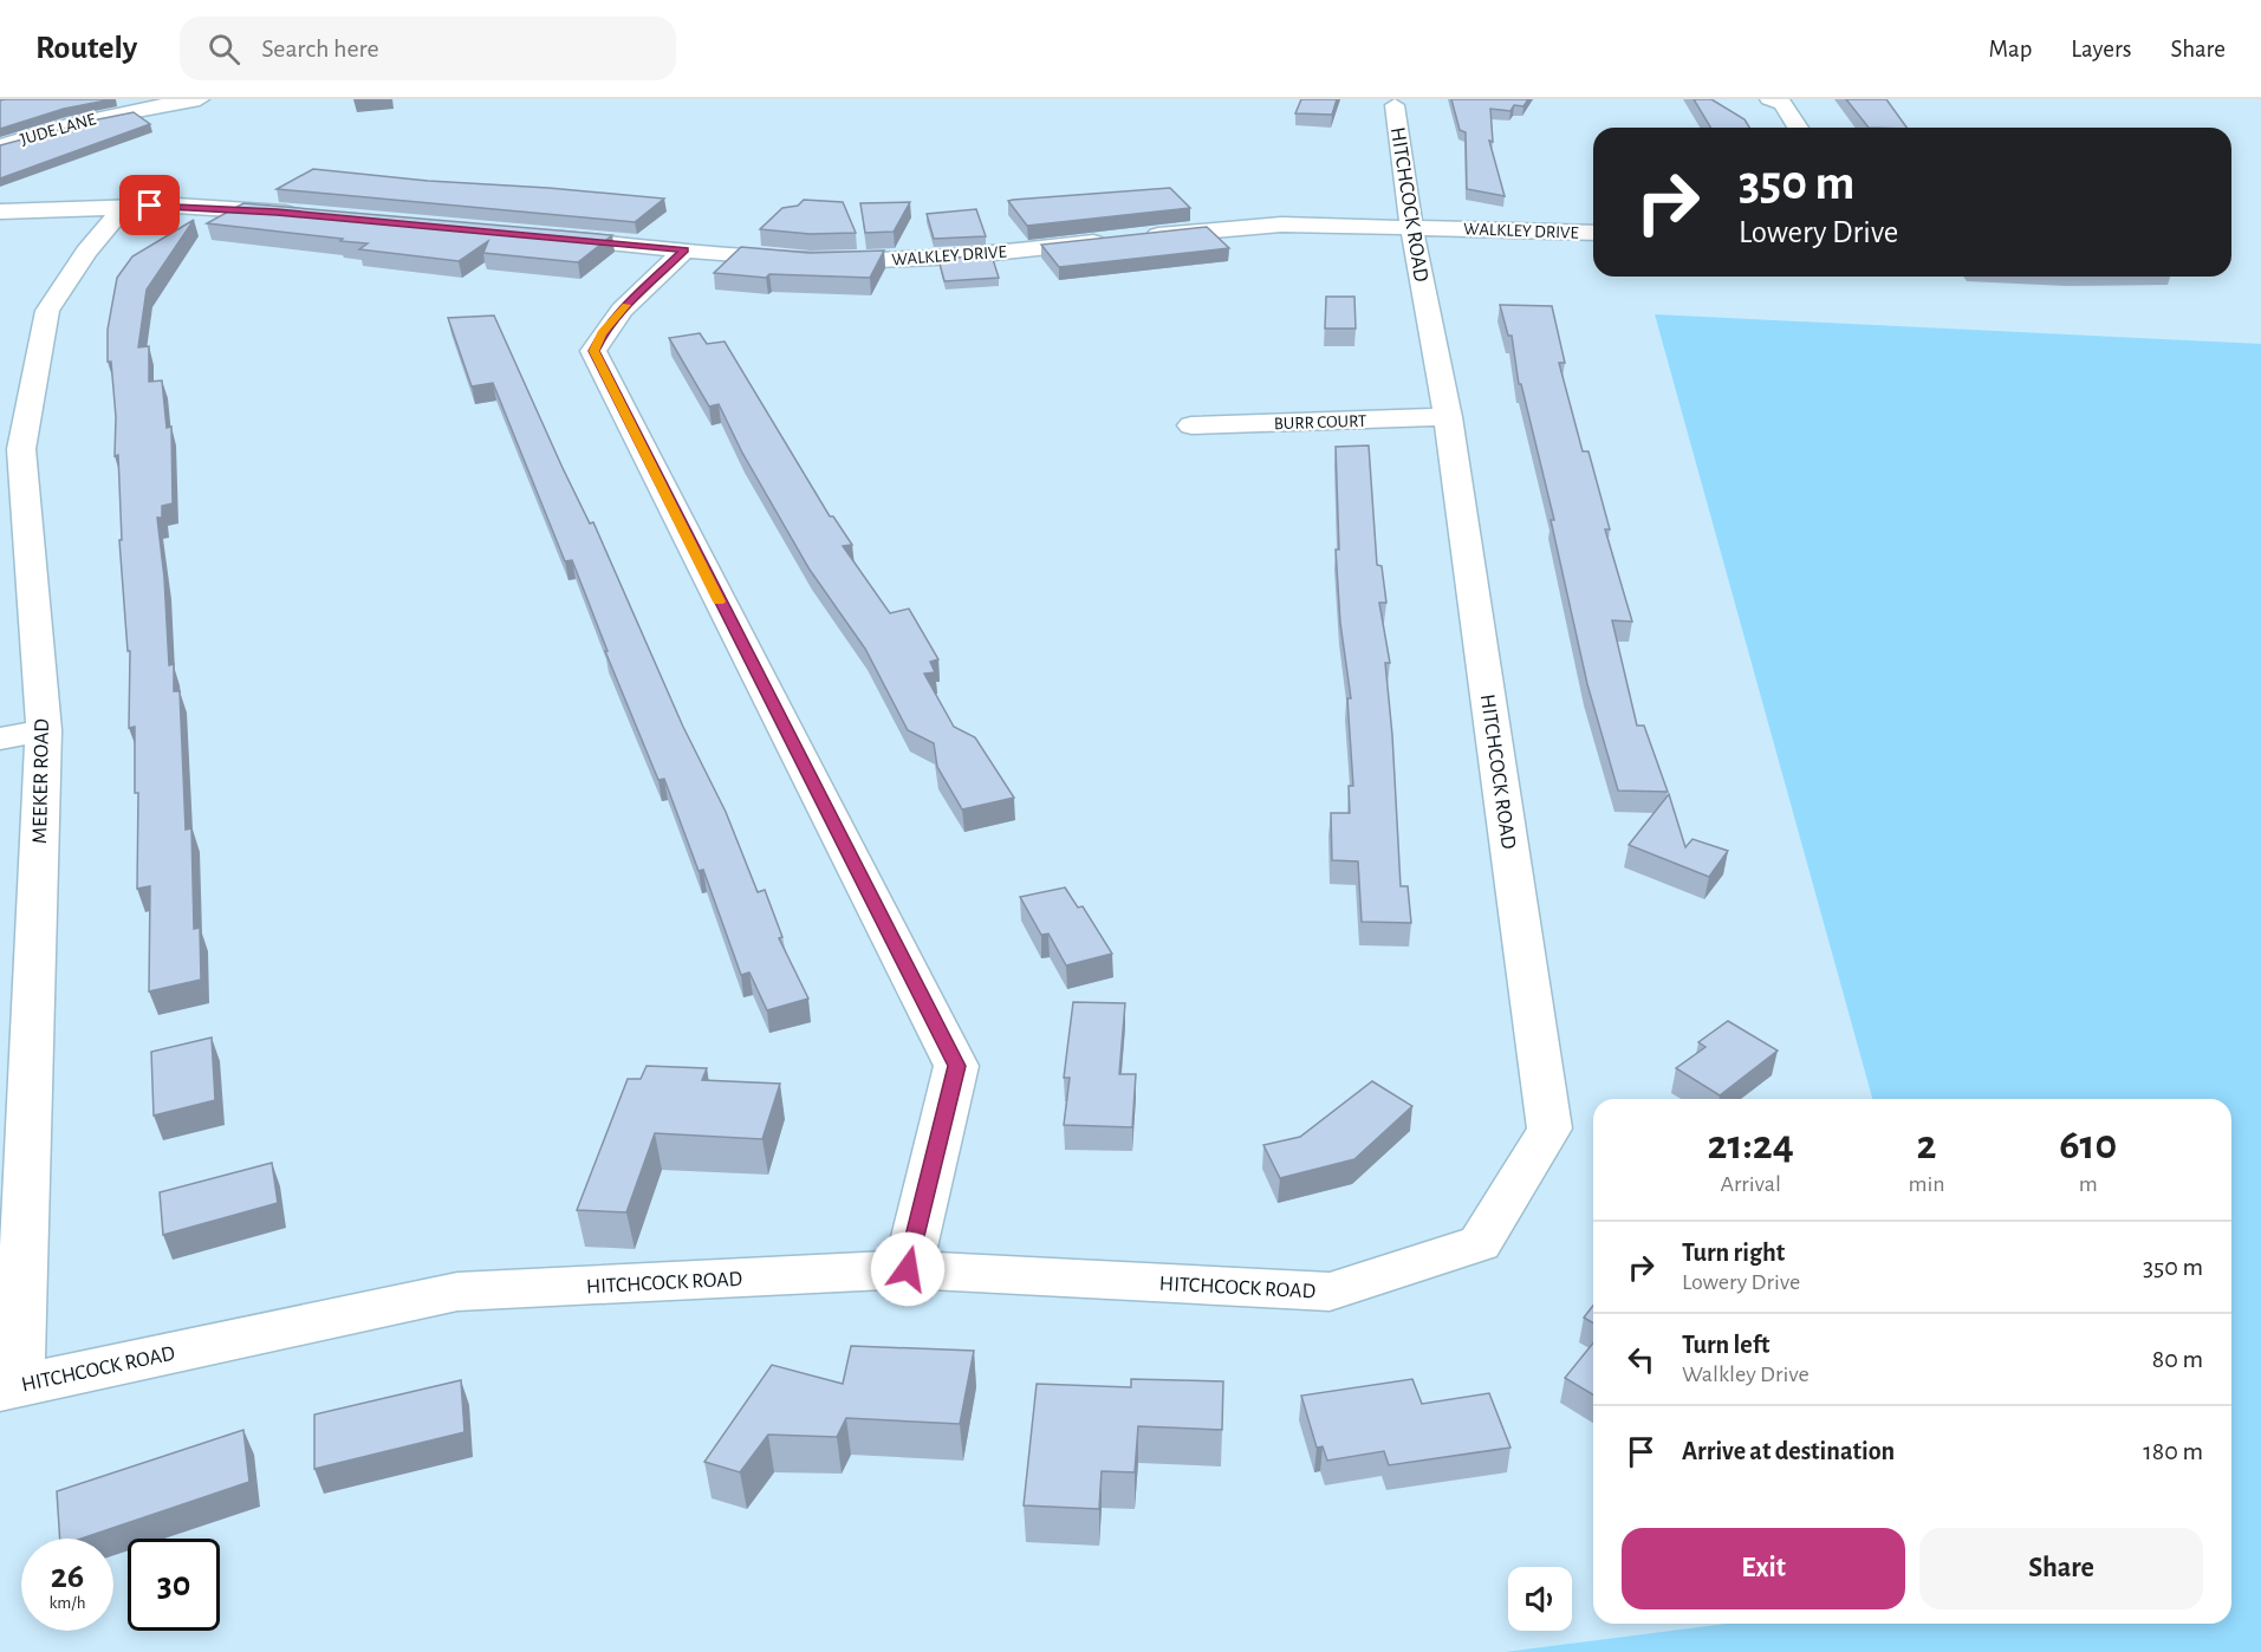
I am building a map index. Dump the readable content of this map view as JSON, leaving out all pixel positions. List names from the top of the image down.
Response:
{
  "streets": {
    "street": [
      "JUDE LANE",
      "HITCHCOCK ROAD",
      "WALKLEY DRIVE",
      "BURR COURT",
      "MEEKER ROAD"
    ]
  },
  "crossings": [
    ["HITCHCOCK ROAD", "WALKLEY DRIVE"],
    ["HITCHCOCK ROAD", "BURR COURT"],
    ["HITCHCOCK ROAD", "MEEKER ROAD"]
  ],
  "page": {
    "header": "Routely",
    "search": "Search here",
    "nav": ["Map", "Layers", "Share"],
    "turn": ["350 m", "Lowery Drive"],
    "eta": [
      "21:24",
      "Arrival",
      "2",
      "min",
      "610",
      "m"
    ],
    "list": [
      {
        "name": "Turn right",
        "note": "Lowery Drive",
        "value": "350 m"
      },
      {
        "name": "Turn left",
        "note": "Walkley Drive",
        "value": "80 m"
      },
      {
        "name": "Arrive at destination",
        "value": "180 m"
      }
    ],
    "buttons": ["Exit", "Share"],
    "speed": "26 km/h",
    "limit": "30"
  }
}
